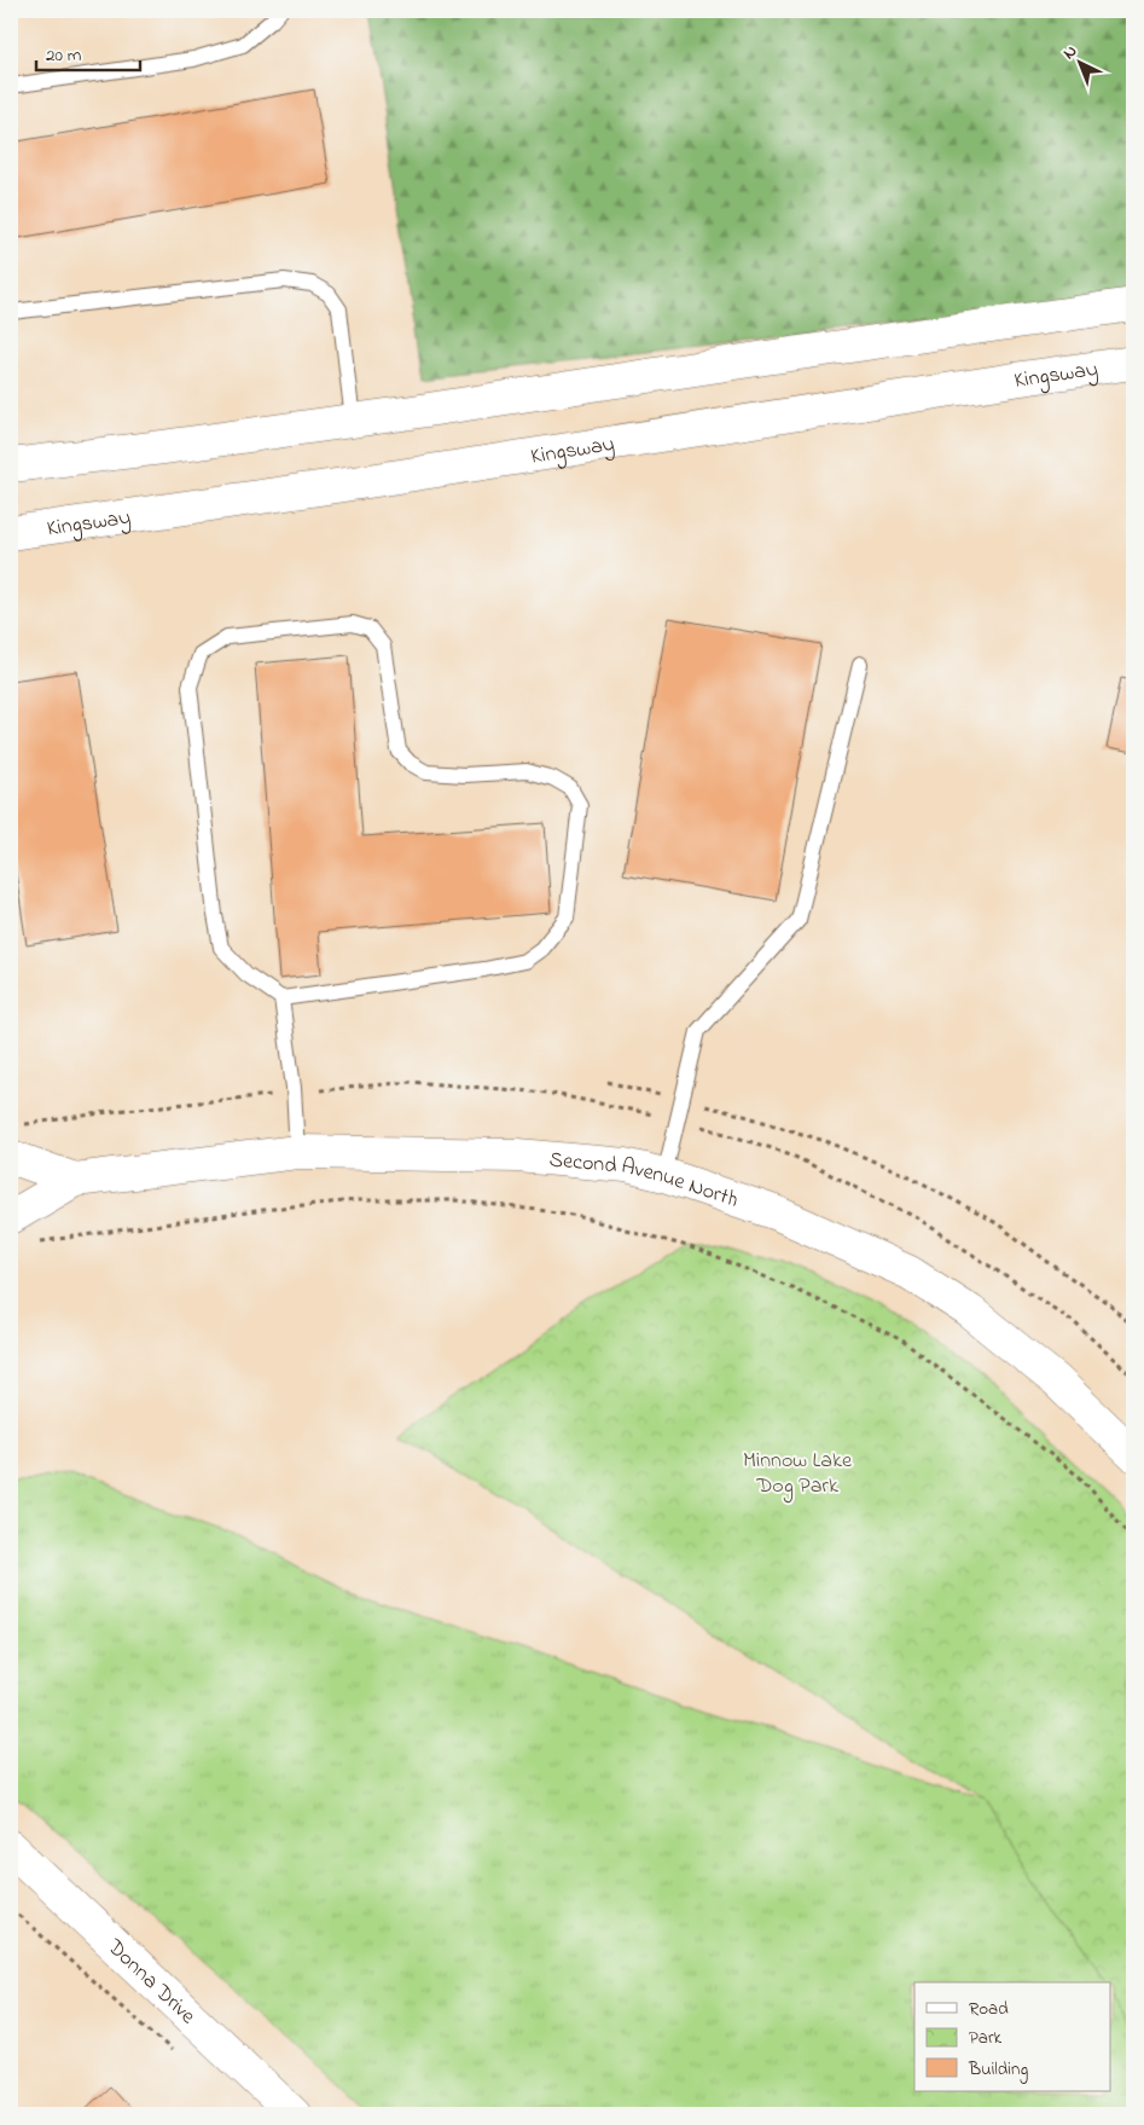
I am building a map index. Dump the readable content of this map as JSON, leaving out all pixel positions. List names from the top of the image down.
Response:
{
  "streets": {
    "main road": ["Kingsway", "Second Avenue North", "Donna Drive"]
  },
  "parks": ["Minnow Lake Dog Park"],
  "legend": ["Road", "Park", "Building"],
  "scale_bar": "20 m",
  "north": "top left"
}
